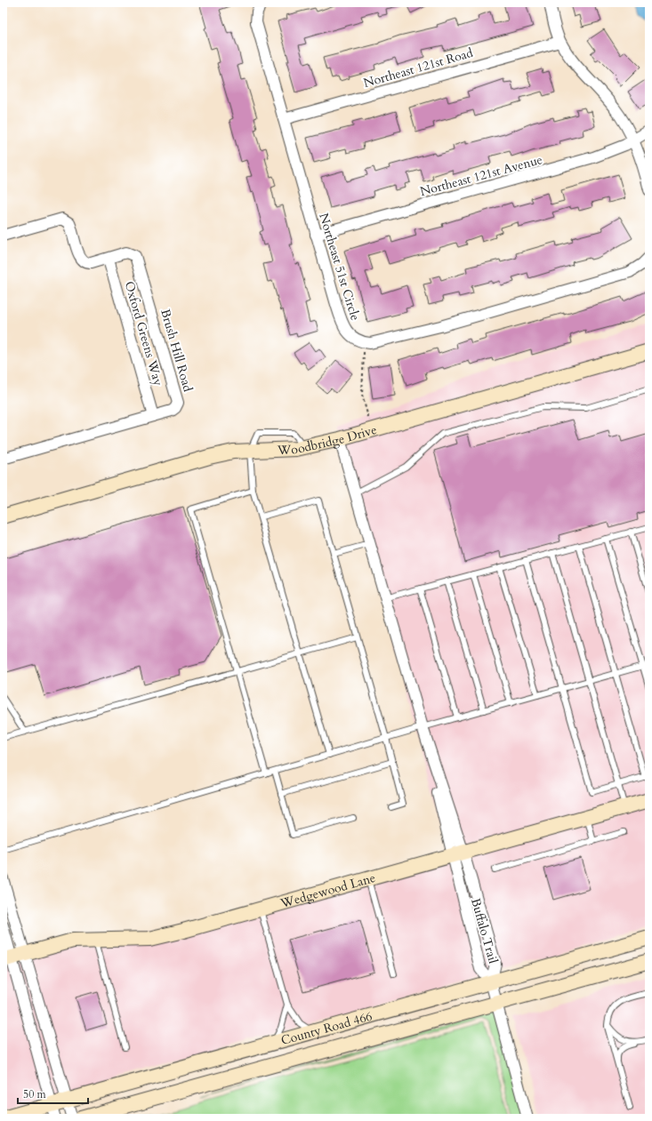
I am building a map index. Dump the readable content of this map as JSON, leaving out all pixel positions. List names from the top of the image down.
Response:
{
  "streets": {
    "street": [
      "Northeast 121st Road",
      "Northeast 121st Avenue",
      "Northeast 51st Circle",
      "Oxford Greens Way",
      "Brush Hill Road",
      "Woodbridge Drive",
      "Wedgewood Lane",
      "Buffalo Trail",
      "County Road 466"
    ]
  },
  "crossings": [
    ["Northeast 121st Road", "Northeast 51st Circle"],
    ["Northeast 121st Avenue", "Northeast 51st Circle"],
    ["Oxford Greens Way", "Brush Hill Road"],
    ["Woodbridge Drive", "Buffalo Trail"],
    ["Wedgewood Lane", "Buffalo Trail"],
    ["Buffalo Trail", "County Road 466"]
  ],
  "scale_bar": "50 m"
}
